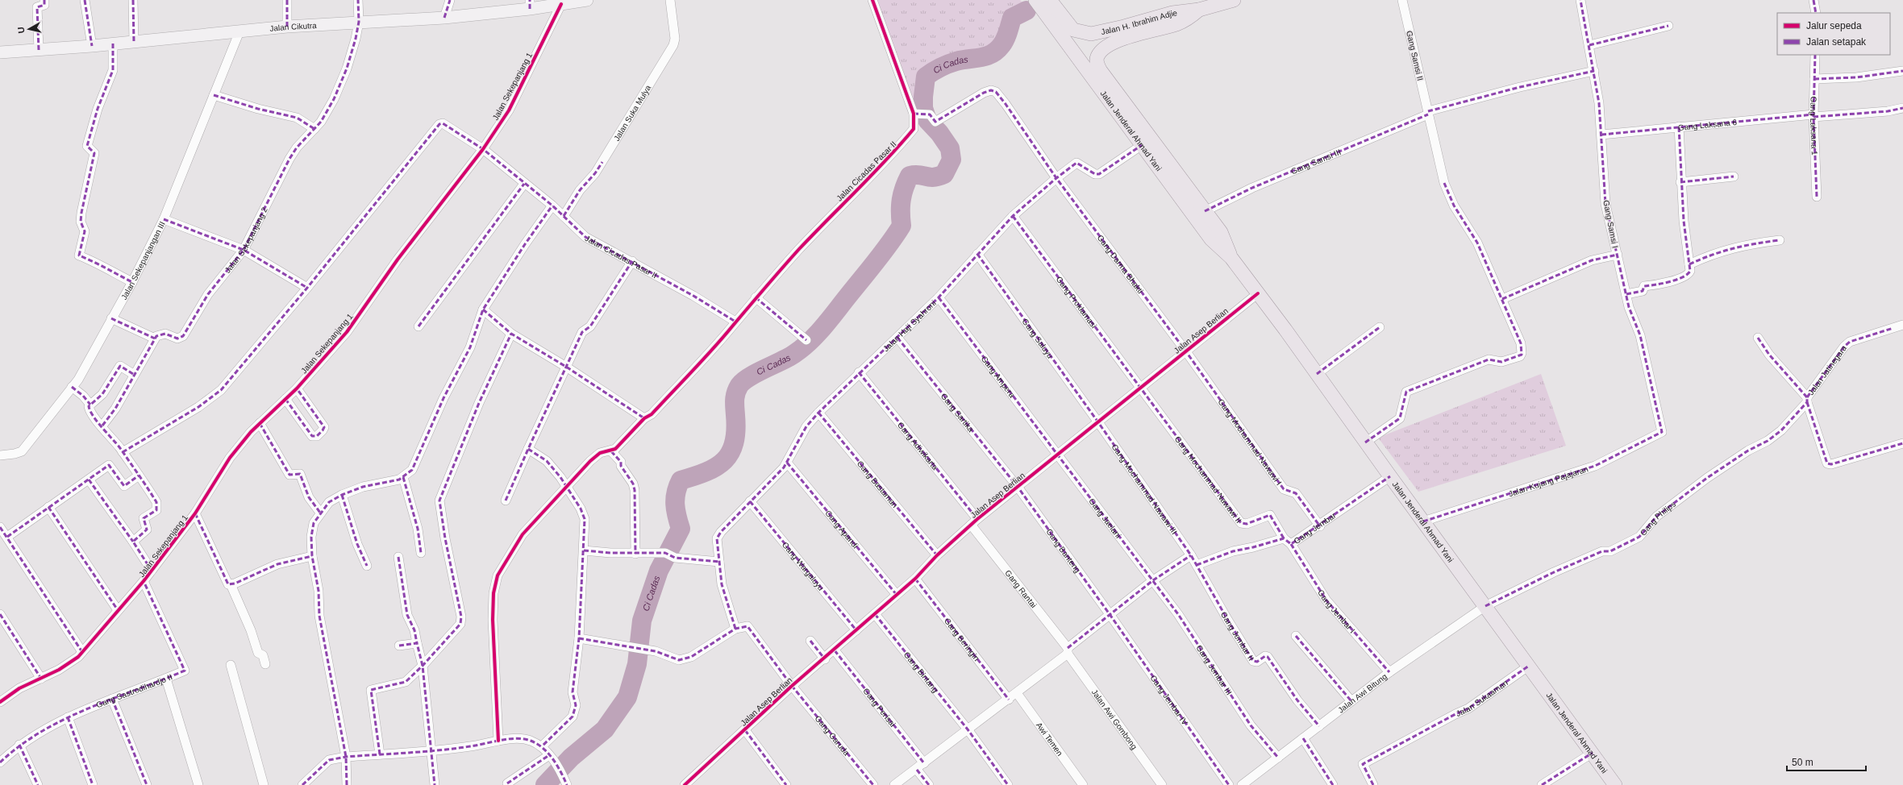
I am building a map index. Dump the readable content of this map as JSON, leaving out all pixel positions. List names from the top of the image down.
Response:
{
  "streets": {
    "main road": ["Jalan H. Ibrahim Adjie", "Jalan Cikutra", "Jalan Jenderal Ahmad Yani"],
    "street": [
      "Gang Samsi II",
      "Jalan Sekepanjang 1",
      "Jalan Suka Mulya",
      "Gang Laksana 6",
      "Gang Laksana 1",
      "Gang Samsi III",
      "Jalan Cicadas Pasar II",
      "Gang Samsi I",
      "Jalan Sekepanjang 2",
      "Jalan Sekepanjangan III",
      "Gang Darma Bhakti",
      "Gang Proklamasi",
      "Jalan Haji Syahroni",
      "Jalan Asep Berlian",
      "Gang Saluyu",
      "Jalan Jatinegara",
      "Gang Ampera",
      "Gang Sartika",
      "Gang Mochammad Nawawi I",
      "Gang Adiwikarta",
      "Gang Mochammad Nawawi II",
      "Jalan Kujang Pajajaran",
      "Gang Bastaman",
      "Gang Mochammad Nawawi III",
      "Gang Jaelani",
      "Gang Philips",
      "Gang Apandi",
      "Gang Jembar",
      "Gang Banteng",
      "Gang Wargaluyu",
      "Gang Rantai",
      "Gang Jembar I",
      "Gang Jembar II",
      "Gang Beringin",
      "Gang Jembar III",
      "Gang Bintang",
      "Gang Sastrodihardjo II",
      "Jalan Awi Bitung",
      "Jalan Sukaaman",
      "Gang Jembar IV",
      "Gang Perisai",
      "Jalan Awi Gombong",
      "Gang Garuda",
      "Awi Temen"
    ]
  },
  "crossings": [
    ["Jalan H. Ibrahim Adjie", "Jalan Jenderal Ahmad Yani"],
    ["Jalan Cikutra", "Jalan Sekepanjang 1"],
    ["Jalan Cikutra", "Jalan Sekepanjang 2"],
    ["Jalan Cikutra", "Jalan Sekepanjangan III"],
    ["Gang Samsi II", "Jalan Jenderal Ahmad Yani"],
    ["Gang Samsi II", "Gang Samsi III"],
    ["Jalan Sekepanjang 1", "Jalan Cicadas Pasar II"],
    ["Jalan Sekepanjang 1", "Gang Sastrodihardjo II"],
    ["Jalan Suka Mulya", "Jalan Cicadas Pasar II"],
    ["Gang Laksana 6", "Gang Laksana 1"],
    ["Gang Laksana 6", "Gang Samsi I"],
    ["Jalan Jenderal Ahmad Yani", "Gang Samsi III"],
    ["Jalan Jenderal Ahmad Yani", "Jalan Haji Syahroni"],
    ["Jalan Jenderal Ahmad Yani", "Jalan Asep Berlian"],
    ["Jalan Jenderal Ahmad Yani", "Jalan Kujang Pajajaran"],
    ["Jalan Jenderal Ahmad Yani", "Gang Philips"],
    ["Jalan Jenderal Ahmad Yani", "Gang Jembar"],
    ["Jalan Jenderal Ahmad Yani", "Jalan Awi Bitung"],
    ["Jalan Jenderal Ahmad Yani", "Jalan Sukaaman"],
    ["Gang Samsi III", "Gang Samsi I"],
    ["Jalan Cicadas Pasar II", "Gang Darma Bhakti"],
    ["Gang Samsi I", "Jalan Kujang Pajajaran"],
    ["Gang Darma Bhakti", "Jalan Haji Syahroni"],
    ["Gang Darma Bhakti", "Jalan Asep Berlian"],
    ["Gang Darma Bhakti", "Gang Mochammad Nawawi I"],
    ["Gang Proklamasi", "Jalan Haji Syahroni"],
    ["Gang Proklamasi", "Jalan Asep Berlian"],
    ["Gang Proklamasi", "Gang Mochammad Nawawi II"],
    ["Jalan Haji Syahroni", "Gang Saluyu"],
    ["Jalan Haji Syahroni", "Gang Ampera"],
    ["Jalan Haji Syahroni", "Gang Sartika"],
    ["Jalan Haji Syahroni", "Gang Adiwikarta"],
    ["Jalan Haji Syahroni", "Gang Bastaman"],
    ["Jalan Haji Syahroni", "Gang Apandi"],
    ["Jalan Haji Syahroni", "Gang Wargaluyu"],
    ["Jalan Haji Syahroni", "Gang Garuda"],
    ["Jalan Asep Berlian", "Gang Saluyu"],
    ["Jalan Asep Berlian", "Gang Ampera"],
    ["Jalan Asep Berlian", "Gang Sartika"],
    ["Jalan Asep Berlian", "Gang Mochammad Nawawi I"],
    ["Jalan Asep Berlian", "Gang Adiwikarta"],
    ["Jalan Asep Berlian", "Gang Mochammad Nawawi II"],
    ["Jalan Asep Berlian", "Gang Bastaman"],
    ["Jalan Asep Berlian", "Gang Mochammad Nawawi III"],
    ["Jalan Asep Berlian", "Gang Jaelani"],
    ["Jalan Asep Berlian", "Gang Apandi"],
    ["Jalan Asep Berlian", "Gang Banteng"],
    ["Jalan Asep Berlian", "Gang Wargaluyu"],
    ["Jalan Asep Berlian", "Gang Rantai"],
    ["Jalan Asep Berlian", "Gang Beringin"],
    ["Jalan Asep Berlian", "Gang Bintang"],
    ["Jalan Asep Berlian", "Gang Perisai"],
    ["Jalan Asep Berlian", "Gang Garuda"],
    ["Gang Saluyu", "Gang Mochammad Nawawi III"],
    ["Jalan Jatinegara", "Gang Philips"],
    ["Gang Ampera", "Gang Jaelani"],
    ["Gang Sartika", "Gang Banteng"],
    ["Gang Mochammad Nawawi I", "Gang Jembar"],
    ["Gang Adiwikarta", "Gang Rantai"],
    ["Gang Mochammad Nawawi II", "Gang Jembar"],
    ["Gang Mochammad Nawawi III", "Gang Jembar II"],
    ["Gang Jaelani", "Gang Jembar III"],
    ["Gang Philips", "Jalan Awi Bitung"],
    ["Gang Jembar", "Gang Jembar I"],
    ["Gang Jembar", "Gang Jembar II"],
    ["Gang Banteng", "Gang Jembar IV"],
    ["Gang Rantai", "Jalan Awi Gombong"],
    ["Gang Jembar I", "Jalan Awi Bitung"],
    ["Gang Jembar II", "Jalan Awi Bitung"],
    ["Gang Jembar III", "Jalan Awi Bitung"]
  ],
  "water": ["Ci Cadas"],
  "legend": ["Jalur sepeda", "Jalan setapak"],
  "scale_bar": "50 m",
  "north": "left"
}
